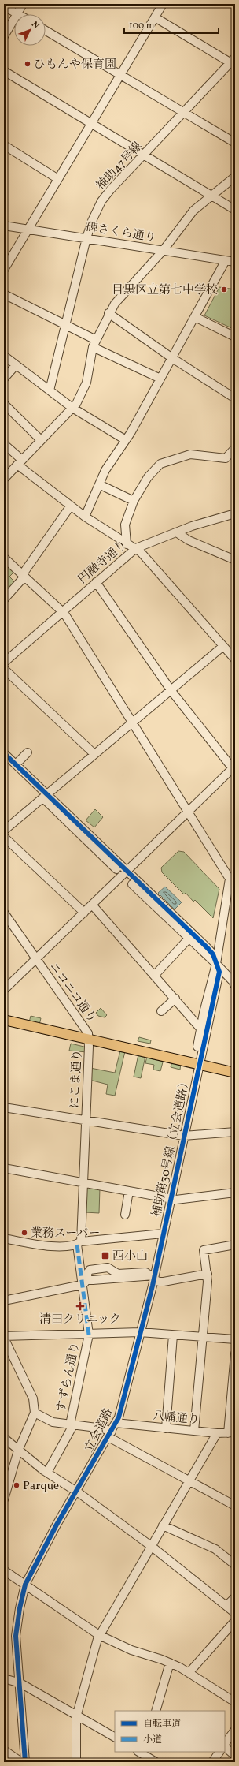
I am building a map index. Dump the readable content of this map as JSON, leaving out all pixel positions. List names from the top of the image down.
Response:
{
  "streets": {
    "street": [
      "補助47号線",
      "碑さくら通り",
      "円融寺通り",
      "ニコニコ通り",
      "にこま通り",
      "補助第30号線（立会道路）",
      "すずらん通り",
      "八幡通り",
      "立会道路"
    ]
  },
  "crossings": [
    ["補助47号線", "碑さくら通り"],
    ["ニコニコ通り", "にこま通り"],
    ["にこま通り", "すずらん通り"],
    ["補助第30号線（立会道路）", "立会道路"],
    ["八幡通り", "立会道路"]
  ],
  "places": {
    "other": [
      "ひもんや保育園",
      "目黒区立第七中学校",
      "業務スーパー",
      "Parque"
    ],
    "transit": ["西小山"],
    "health": ["清田クリニック"]
  },
  "legend": ["自転車道", "小道"],
  "scale_bar": "100 m",
  "north": "top right"
}
